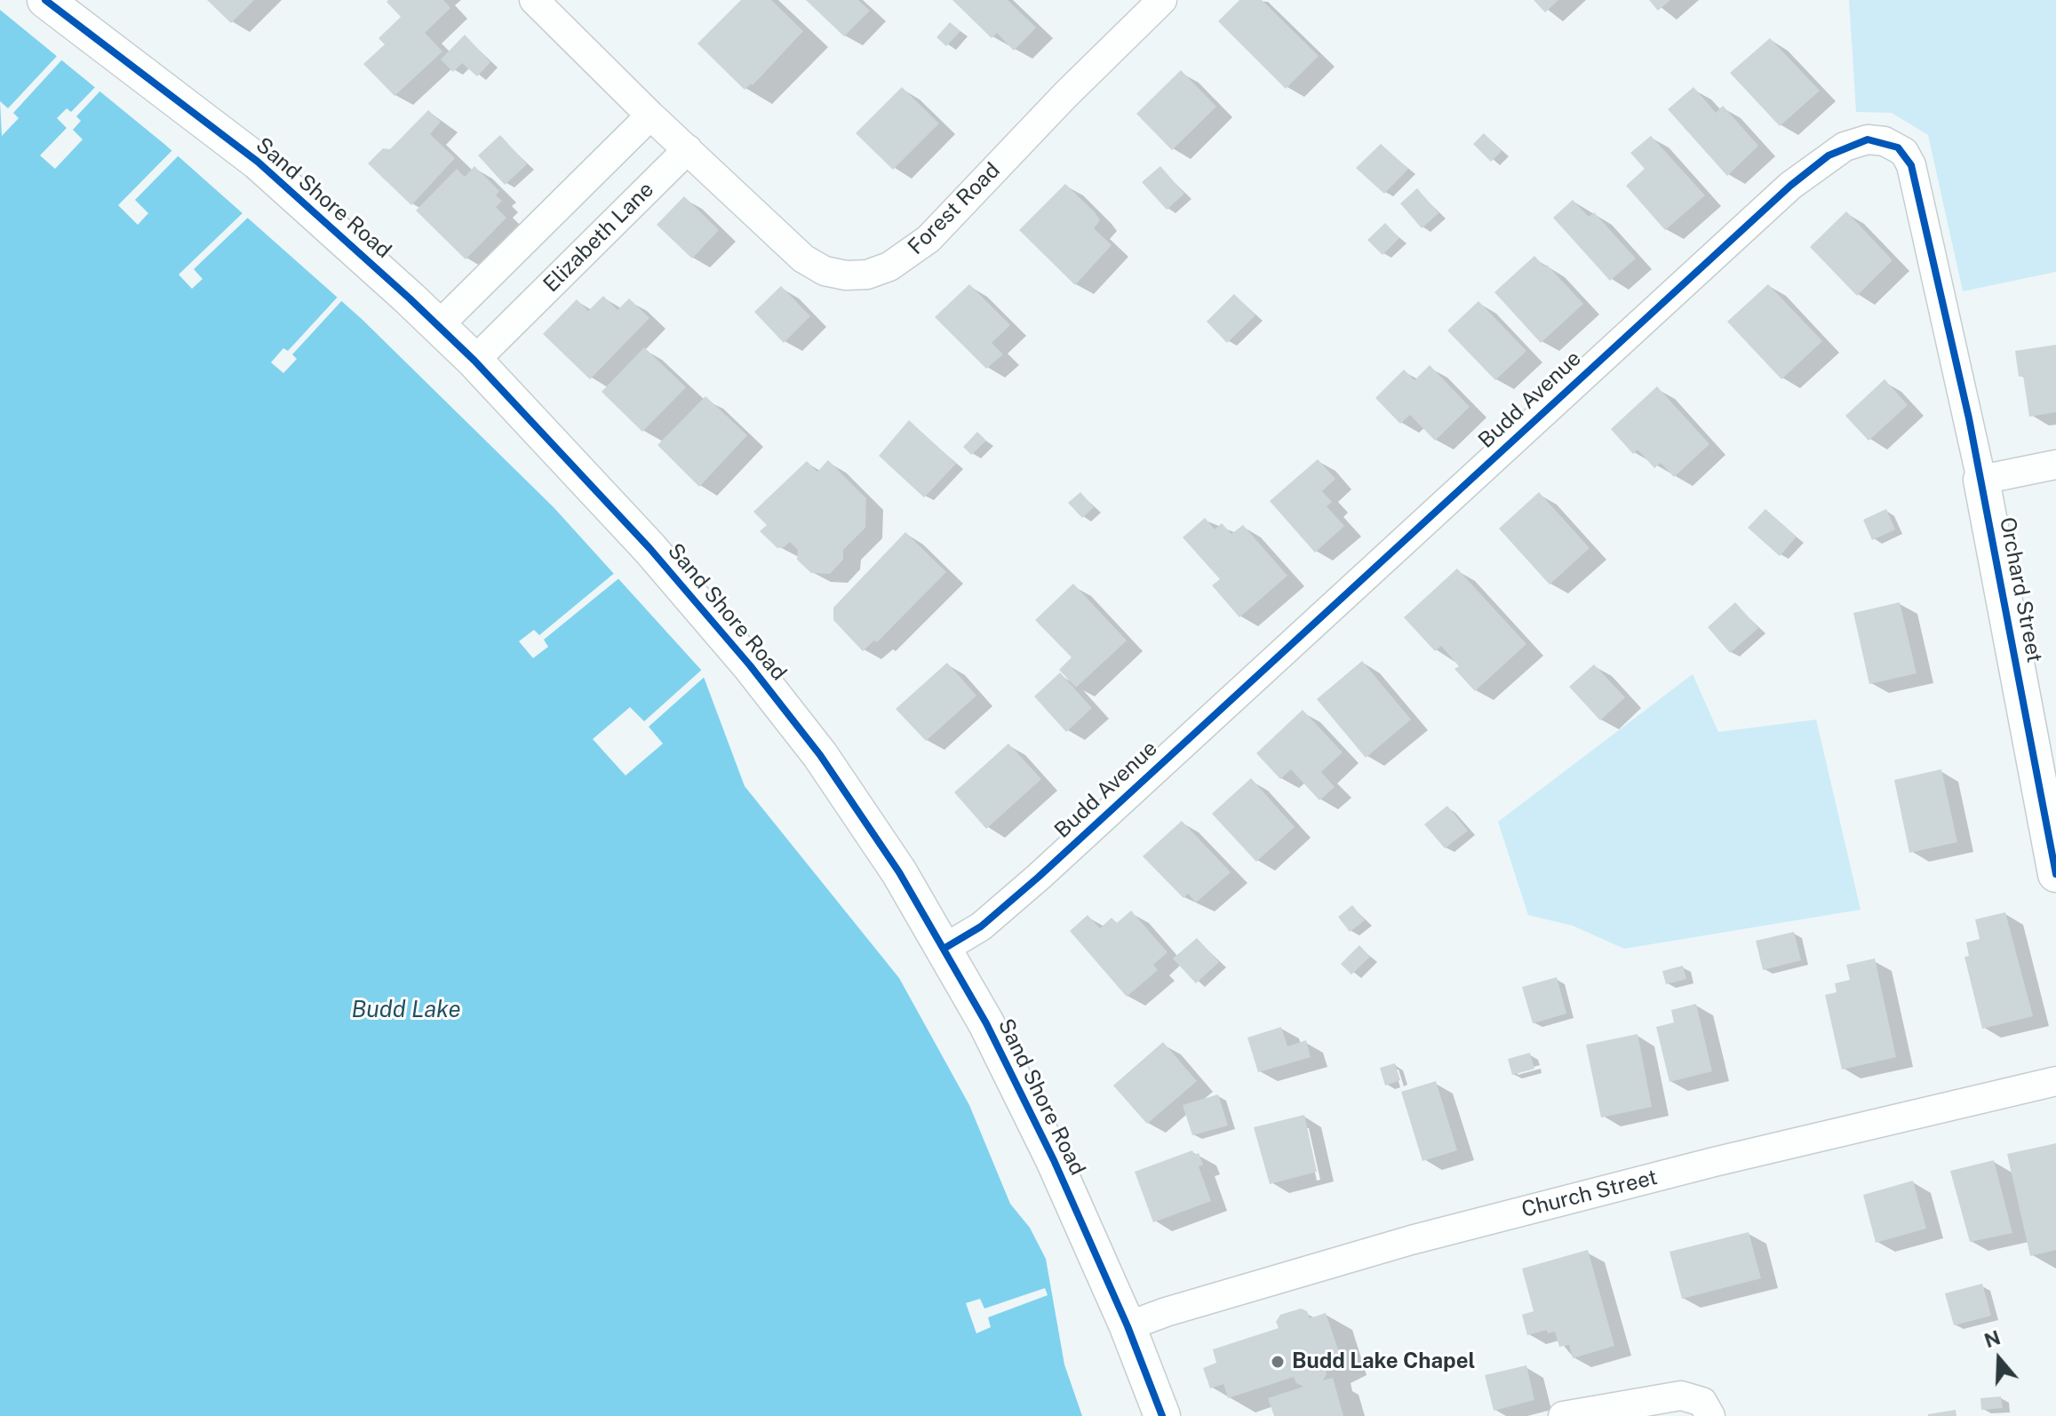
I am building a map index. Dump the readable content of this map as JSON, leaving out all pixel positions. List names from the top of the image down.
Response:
{
  "streets": {
    "street": [
      "Sand Shore Road",
      "Forest Road",
      "Elizabeth Lane",
      "Budd Avenue",
      "Orchard Street",
      "Church Street"
    ]
  },
  "crossings": [
    ["Sand Shore Road", "Elizabeth Lane"],
    ["Sand Shore Road", "Budd Avenue"],
    ["Sand Shore Road", "Church Street"],
    ["Forest Road", "Elizabeth Lane"],
    ["Budd Avenue", "Orchard Street"]
  ],
  "water": ["Budd Lake"],
  "places": ["Budd Lake Chapel"],
  "north": "top"
}
